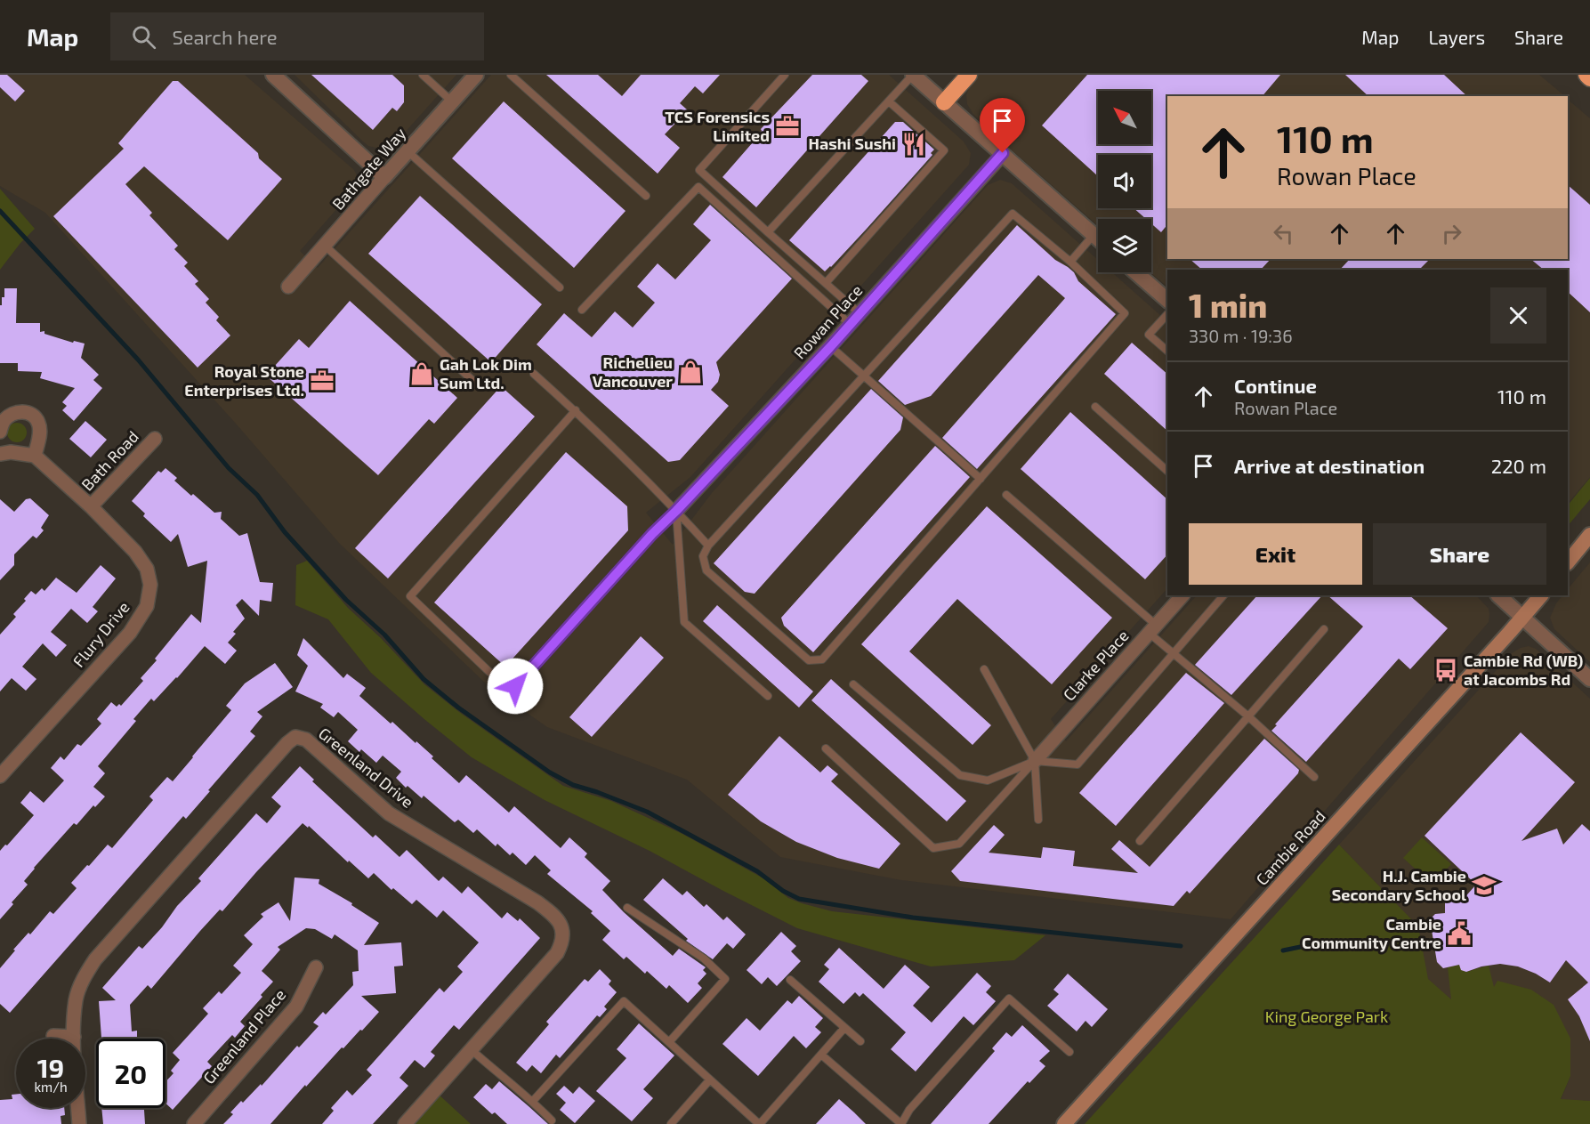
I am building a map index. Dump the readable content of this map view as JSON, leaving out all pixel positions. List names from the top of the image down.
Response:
{
  "streets": {
    "main road": ["Cambie Road"],
    "street": [
      "Bathgate Way",
      "Rowan Place",
      "Bath Road",
      "Flury Drive",
      "Clarke Place",
      "Greenland Drive",
      "Greenland Place"
    ]
  },
  "crossings": [
    ["Bath Road", "Flury Drive"]
  ],
  "parks": ["King George Park"],
  "places": {
    "office": ["TCS Forensics Limited", "Royal Stone Enterprises Ltd."],
    "restaurant": ["Hashi Sushi"],
    "shop": ["Richelieu Vancouver", "Gah Lok Dim Sum Ltd."],
    "bus stop": ["Cambie Rd (WB) at Jacombs Rd"],
    "school or university": ["H.J. Cambie Secondary School"],
    "public building": ["Cambie Community Centre"]
  },
  "north": "top left",
  "page": {
    "header": "Map",
    "search": "Search here",
    "nav": ["Map", "Layers", "Share"],
    "turn": ["110 m", "Rowan Place"],
    "heading": ["1 min", "330 m · 19:36"],
    "list": [
      {
        "name": "Continue",
        "note": "Rowan Place",
        "value": "110 m"
      },
      {
        "name": "Arrive at destination",
        "value": "220 m"
      }
    ],
    "buttons": ["Exit", "Share"],
    "speed": "19 km/h",
    "limit": "20"
  }
}
